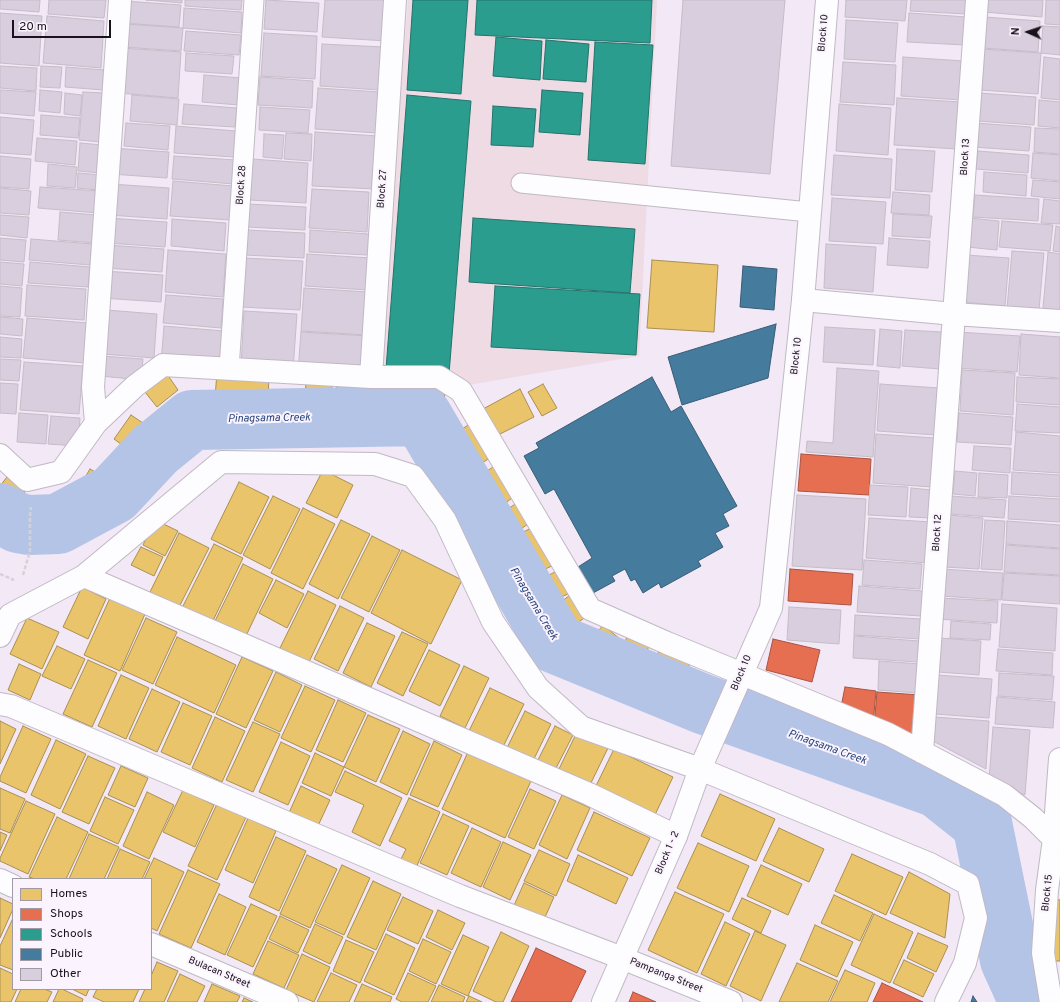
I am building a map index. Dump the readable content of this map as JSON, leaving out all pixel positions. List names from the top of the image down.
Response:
{
  "streets": {
    "street": [
      "Block 10",
      "Block 13",
      "Block 27",
      "Block 12",
      "Block 1 - 2",
      "Block 15",
      "Bulacan Street",
      "Pampanga Street"
    ],
    "lane": ["Block 28"]
  },
  "crossings": [
    ["Block 10", "Block 1 - 2"],
    ["Block 13", "Block 12"],
    ["Block 1 - 2", "Pampanga Street"]
  ],
  "water": ["Pinagsama Creek"],
  "legend": [
    "Homes",
    "Shops",
    "Schools",
    "Public",
    "Other"
  ],
  "scale_bar": "20 m",
  "north": "left"
}
